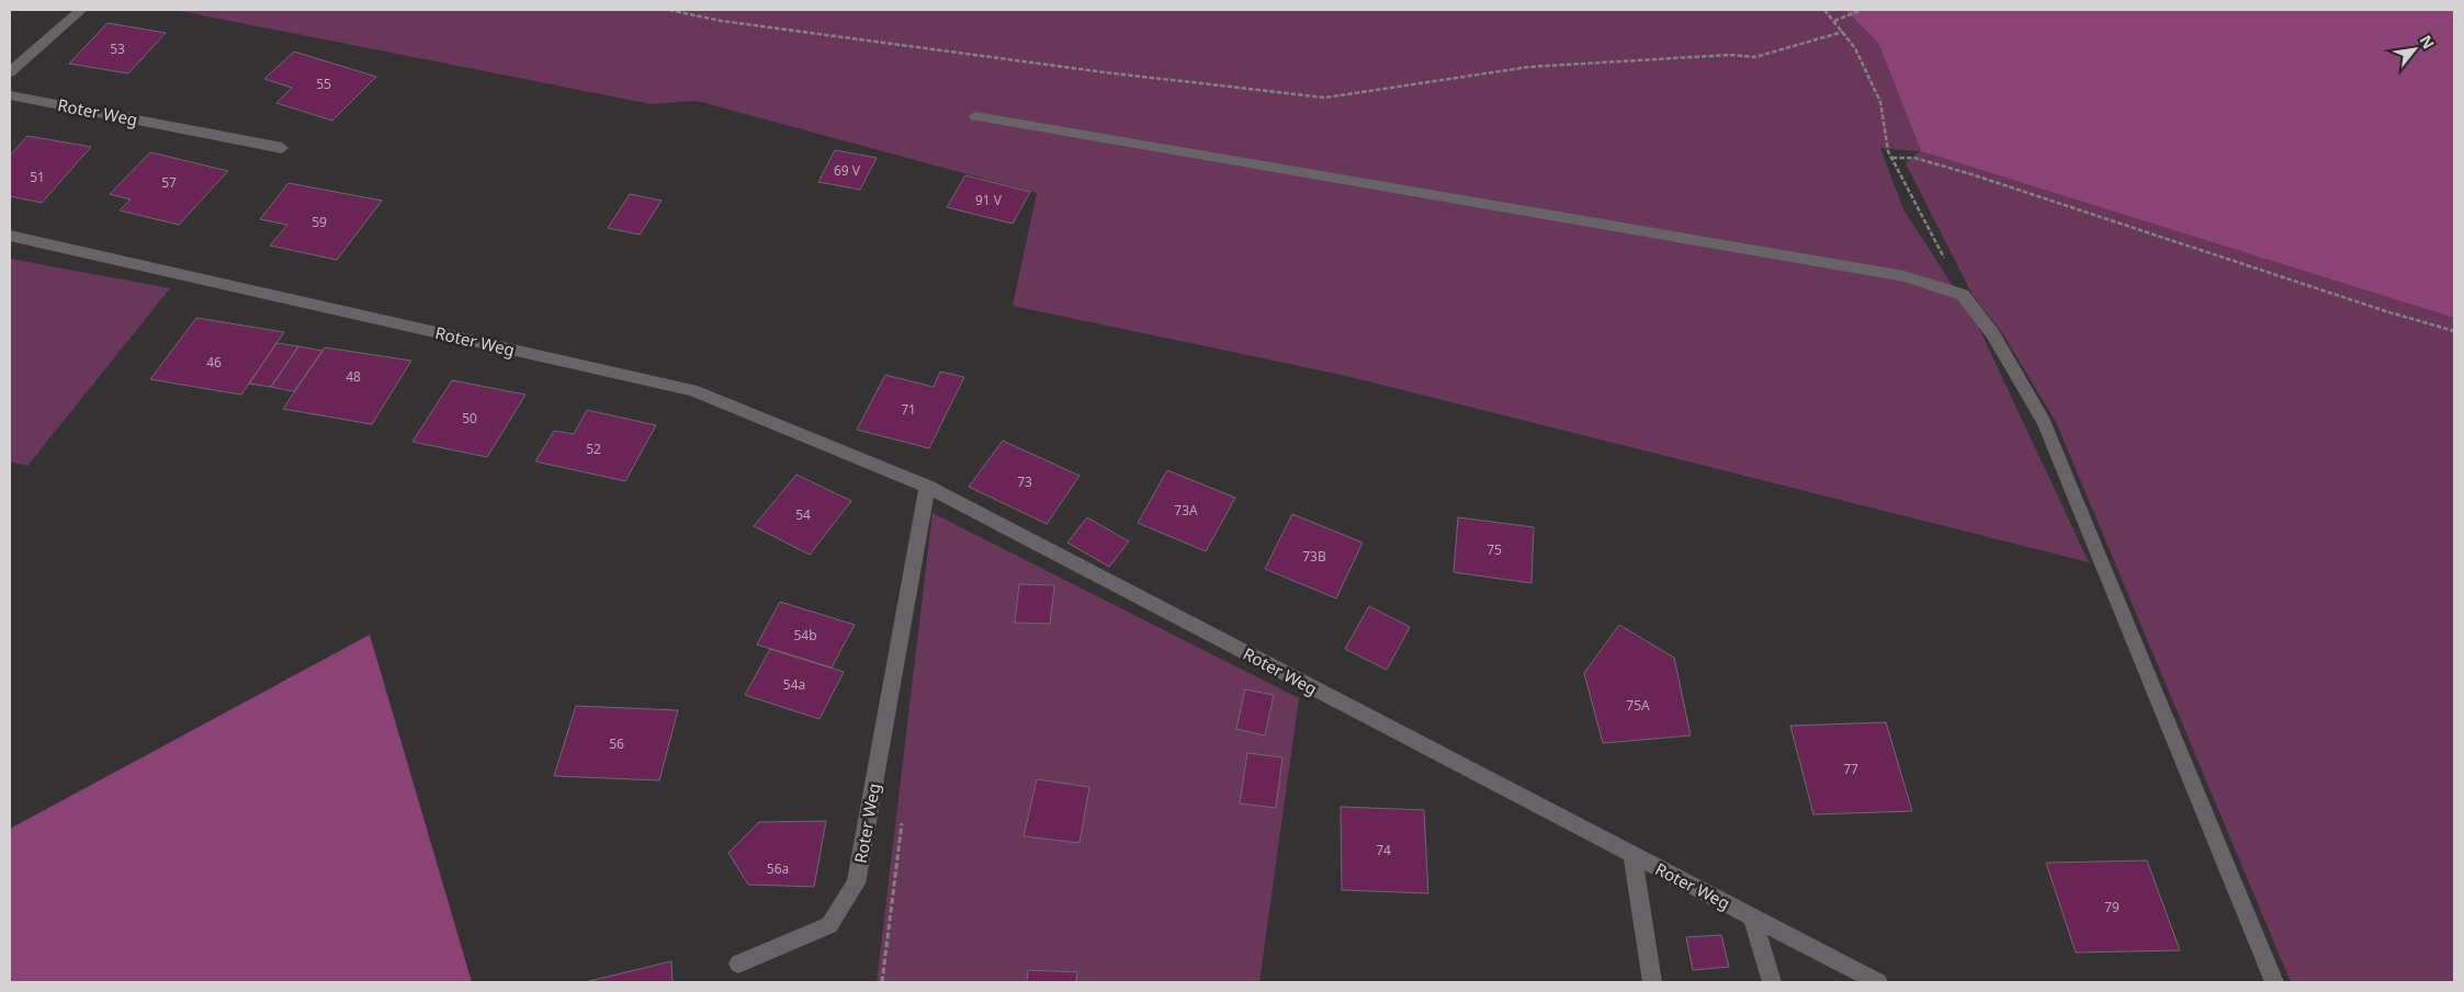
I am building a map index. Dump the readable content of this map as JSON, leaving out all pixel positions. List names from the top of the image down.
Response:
{
  "streets": {
    "street": ["Roter Weg"]
  },
  "house_numbers": [
    "53",
    "55",
    "69 V",
    "51",
    "57",
    "91 V",
    "59",
    "46",
    "48",
    "71",
    "50",
    "52",
    "73",
    "73A",
    "54",
    "75",
    "73B",
    "54b",
    "54a",
    "75A",
    "56",
    "77",
    "74",
    "56a",
    "79"
  ],
  "north": "top right"
}
